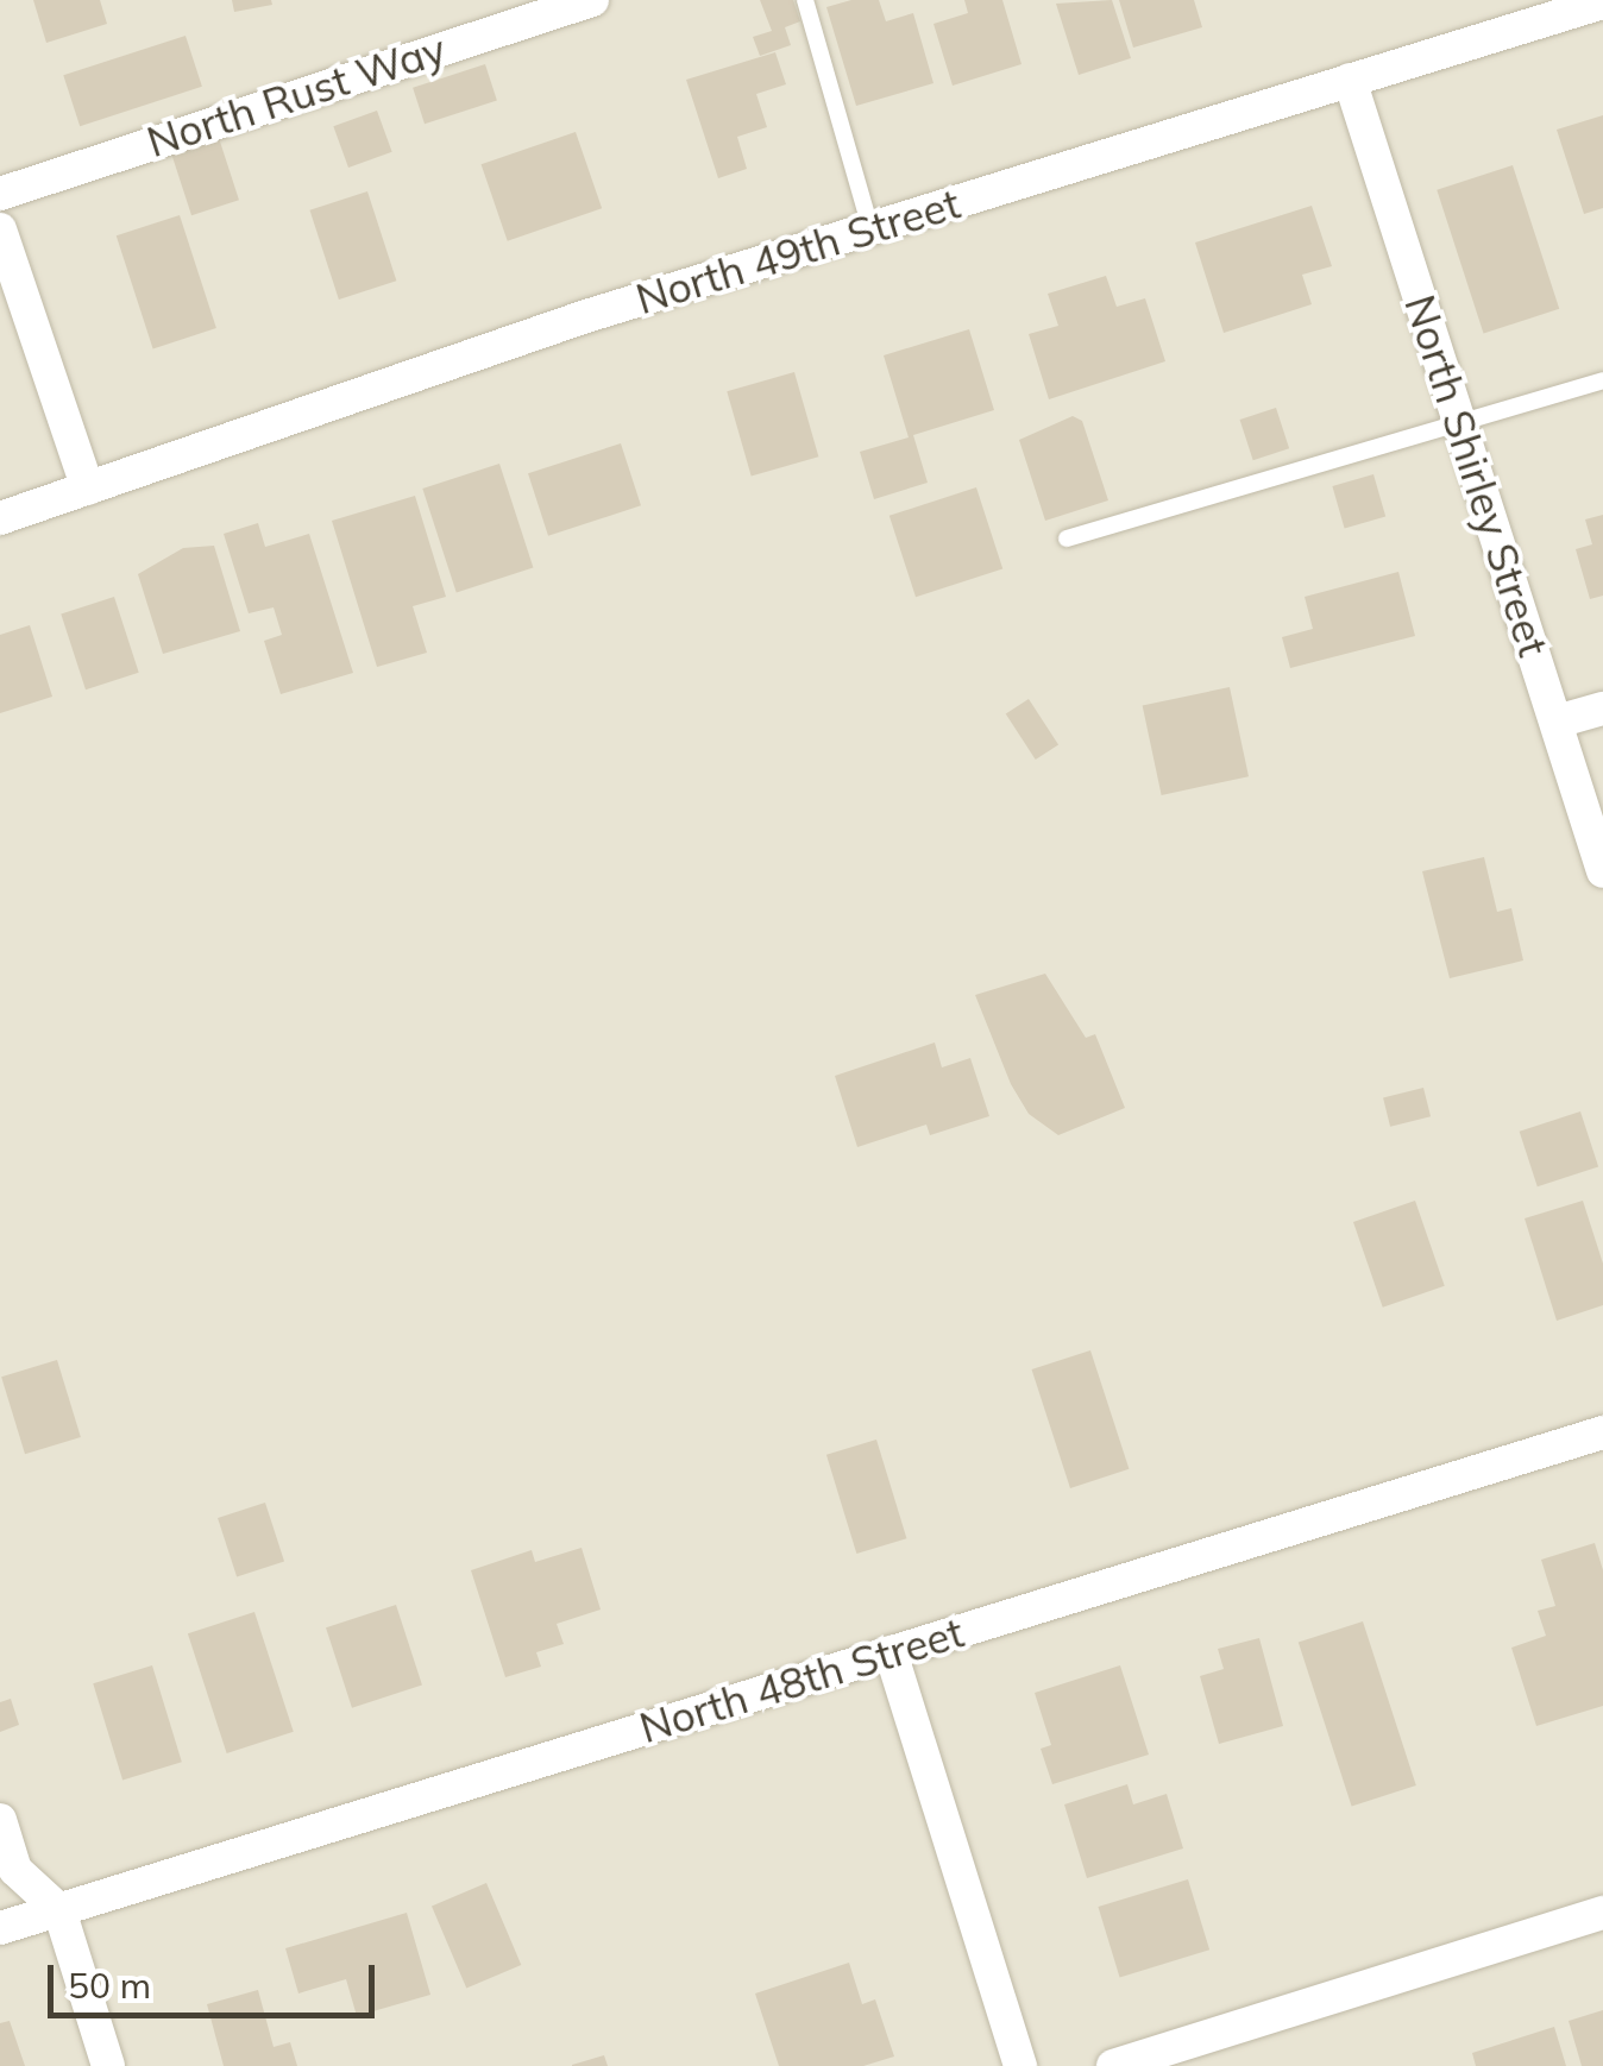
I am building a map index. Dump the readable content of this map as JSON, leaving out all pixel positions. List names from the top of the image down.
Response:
{
  "streets": {
    "street": [
      "North Rust Way",
      "North 49th Street",
      "North Shirley Street",
      "North 48th Street"
    ]
  },
  "crossings": [
    ["North 49th Street", "North Shirley Street"]
  ],
  "scale_bar": "50 m"
}
